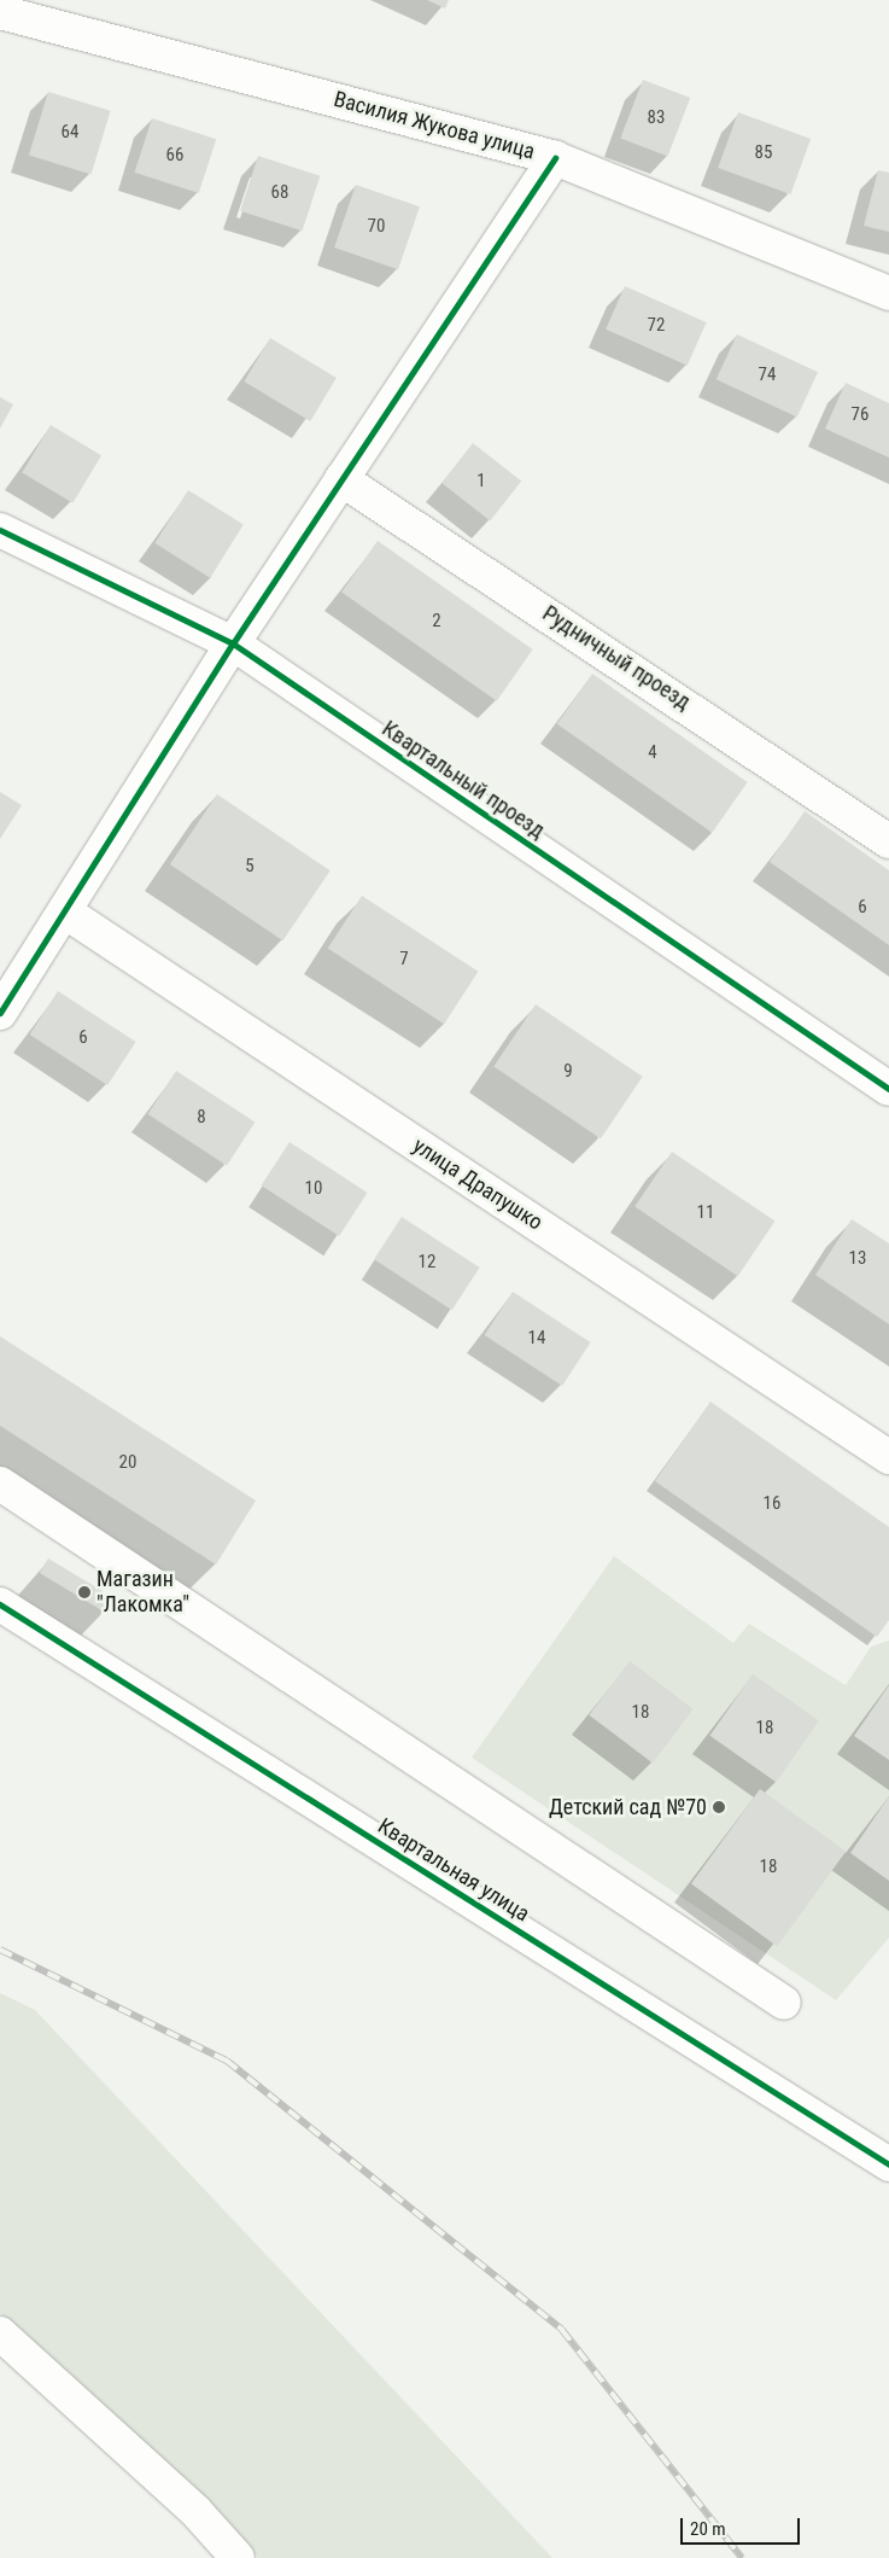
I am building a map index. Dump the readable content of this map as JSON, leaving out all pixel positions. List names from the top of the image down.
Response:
{
  "streets": {
    "street": [
      "Василия Жукова улица",
      "Рудничный проезд",
      "Квартальный проезд",
      "улица Драпушко",
      "Квартальная улица"
    ]
  },
  "places": ["Магазин \"Лакомка\"", "Детский сад №70"],
  "house_numbers": [
    "83",
    "64",
    "85",
    "66",
    "68",
    "70",
    "72",
    "74",
    "76",
    "1",
    "2",
    "4",
    "5",
    "6",
    "7",
    "6",
    "9",
    "8",
    "10",
    "11",
    "13",
    "12",
    "14",
    "20",
    "16",
    "18",
    "18",
    "18"
  ],
  "scale_bar": "20 m"
}
